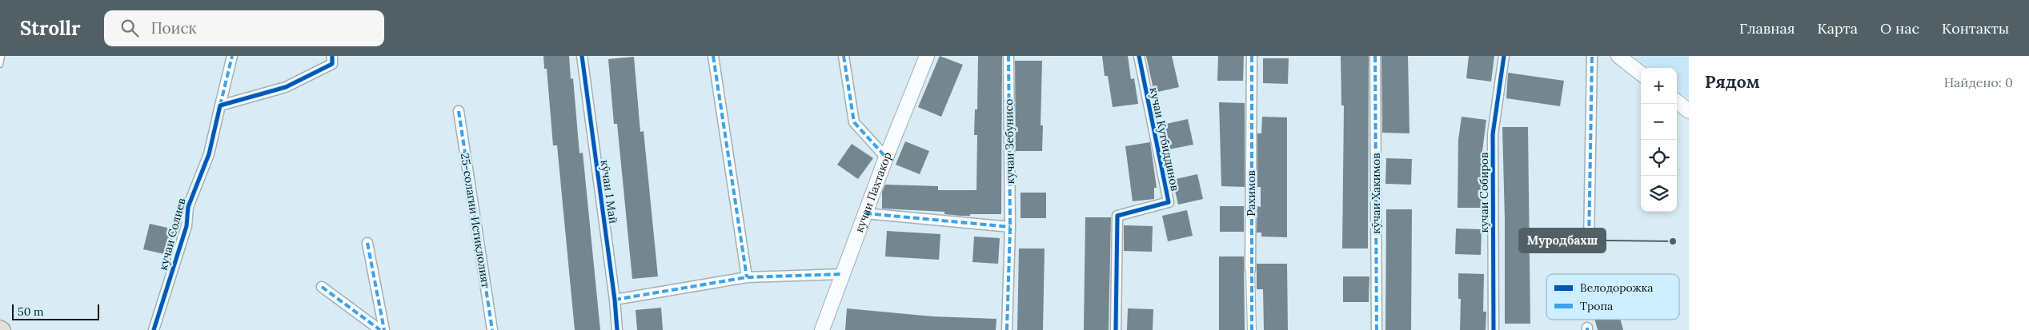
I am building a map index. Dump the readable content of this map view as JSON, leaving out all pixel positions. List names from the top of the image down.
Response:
{
  "streets": {
    "main road": ["кучаи Пахтакор"],
    "street": [
      "кучаи Кутбиддинов",
      "кучаи Зебунисо",
      "кӯчаи 1 Май",
      "кучаи Собиров",
      "Рахимов",
      "кӯчаи Хакимов",
      "25-солагии Истиқлолият",
      "кучаи Солиев"
    ]
  },
  "places": ["Муродбахш"],
  "legend": ["Велодорожка", "Тропа"],
  "scale_bar": "50 m",
  "page": {
    "header": "Strollr",
    "search": "Поиск",
    "nav": [
      "Главная",
      "Карта",
      "О нас",
      "Контакты"
    ],
    "heading": ["Рядом", "Найдено: 0"],
    "map_buttons": ["+", "−"],
    "scale": "50 m"
  }
}
